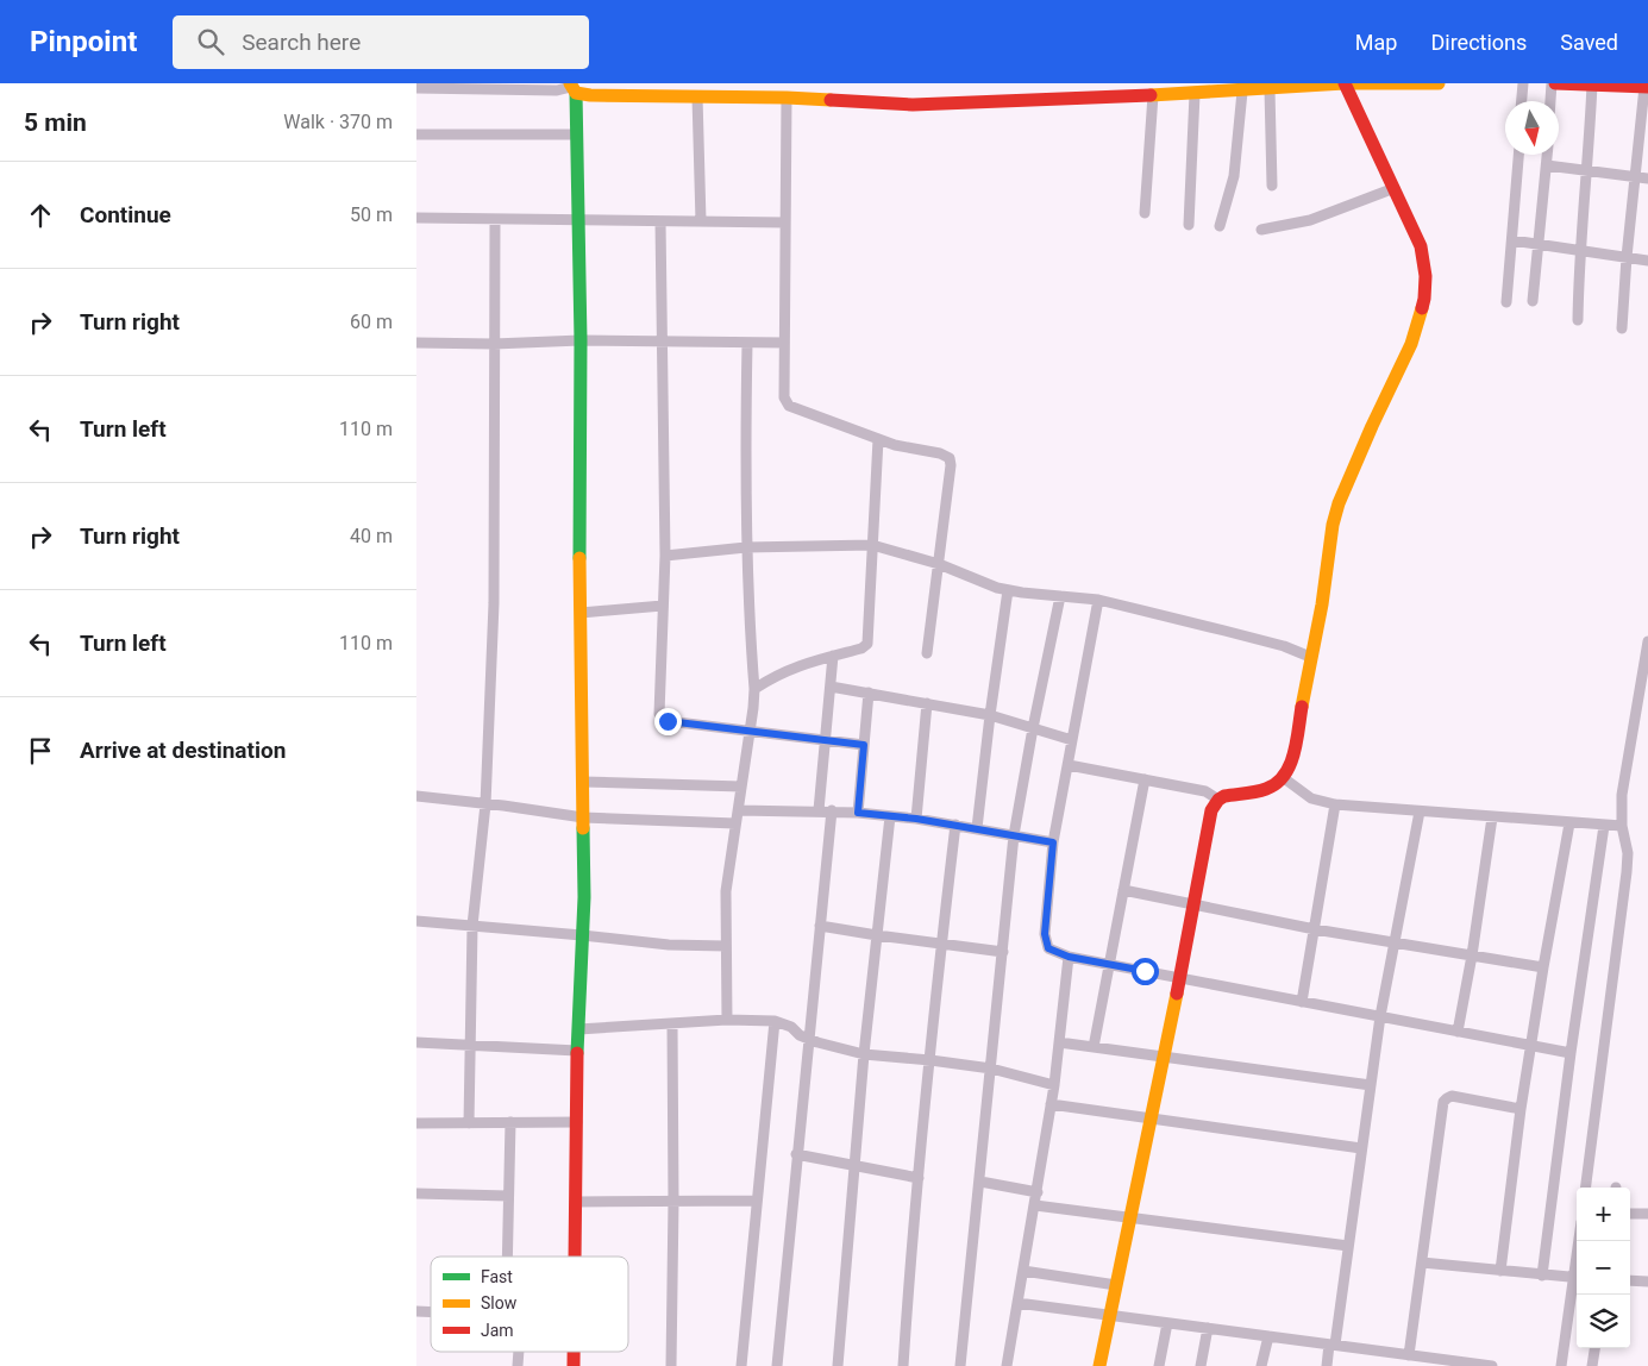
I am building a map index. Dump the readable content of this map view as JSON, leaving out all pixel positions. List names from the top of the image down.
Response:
{
  "legend": ["Fast", "Slow", "Jam"],
  "north": "bottom",
  "page": {
    "header": "Pinpoint",
    "search": "Search here",
    "nav": ["Map", "Directions", "Saved"],
    "heading": ["5 min", "Walk · 370 m"],
    "list": [
      ["Continue", "50 m"],
      ["Turn right", "60 m"],
      ["Turn left", "110 m"],
      ["Turn right", "40 m"],
      ["Turn left", "110 m"],
      "Arrive at destination"
    ],
    "map_buttons": ["+", "−"]
  }
}
